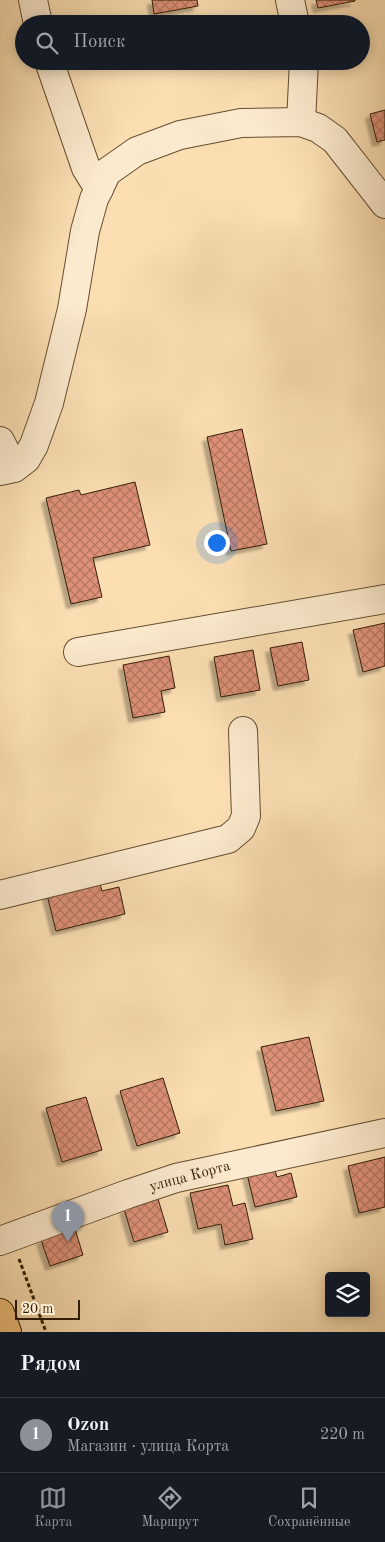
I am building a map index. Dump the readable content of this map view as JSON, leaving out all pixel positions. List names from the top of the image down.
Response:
{
  "streets": {
    "street": ["улица Корта"]
  },
  "scale_bar": "20 m",
  "page": {
    "search": "Поиск",
    "pins": "1",
    "scale": "20 m",
    "heading": "Рядом",
    "list": [
      {
        "mark": "1",
        "name": "Ozon",
        "note": "Магазин · улица Корта",
        "value": "220 m"
      }
    ],
    "nav": ["Карта", "Маршрут", "Сохранённые"]
  }
}
